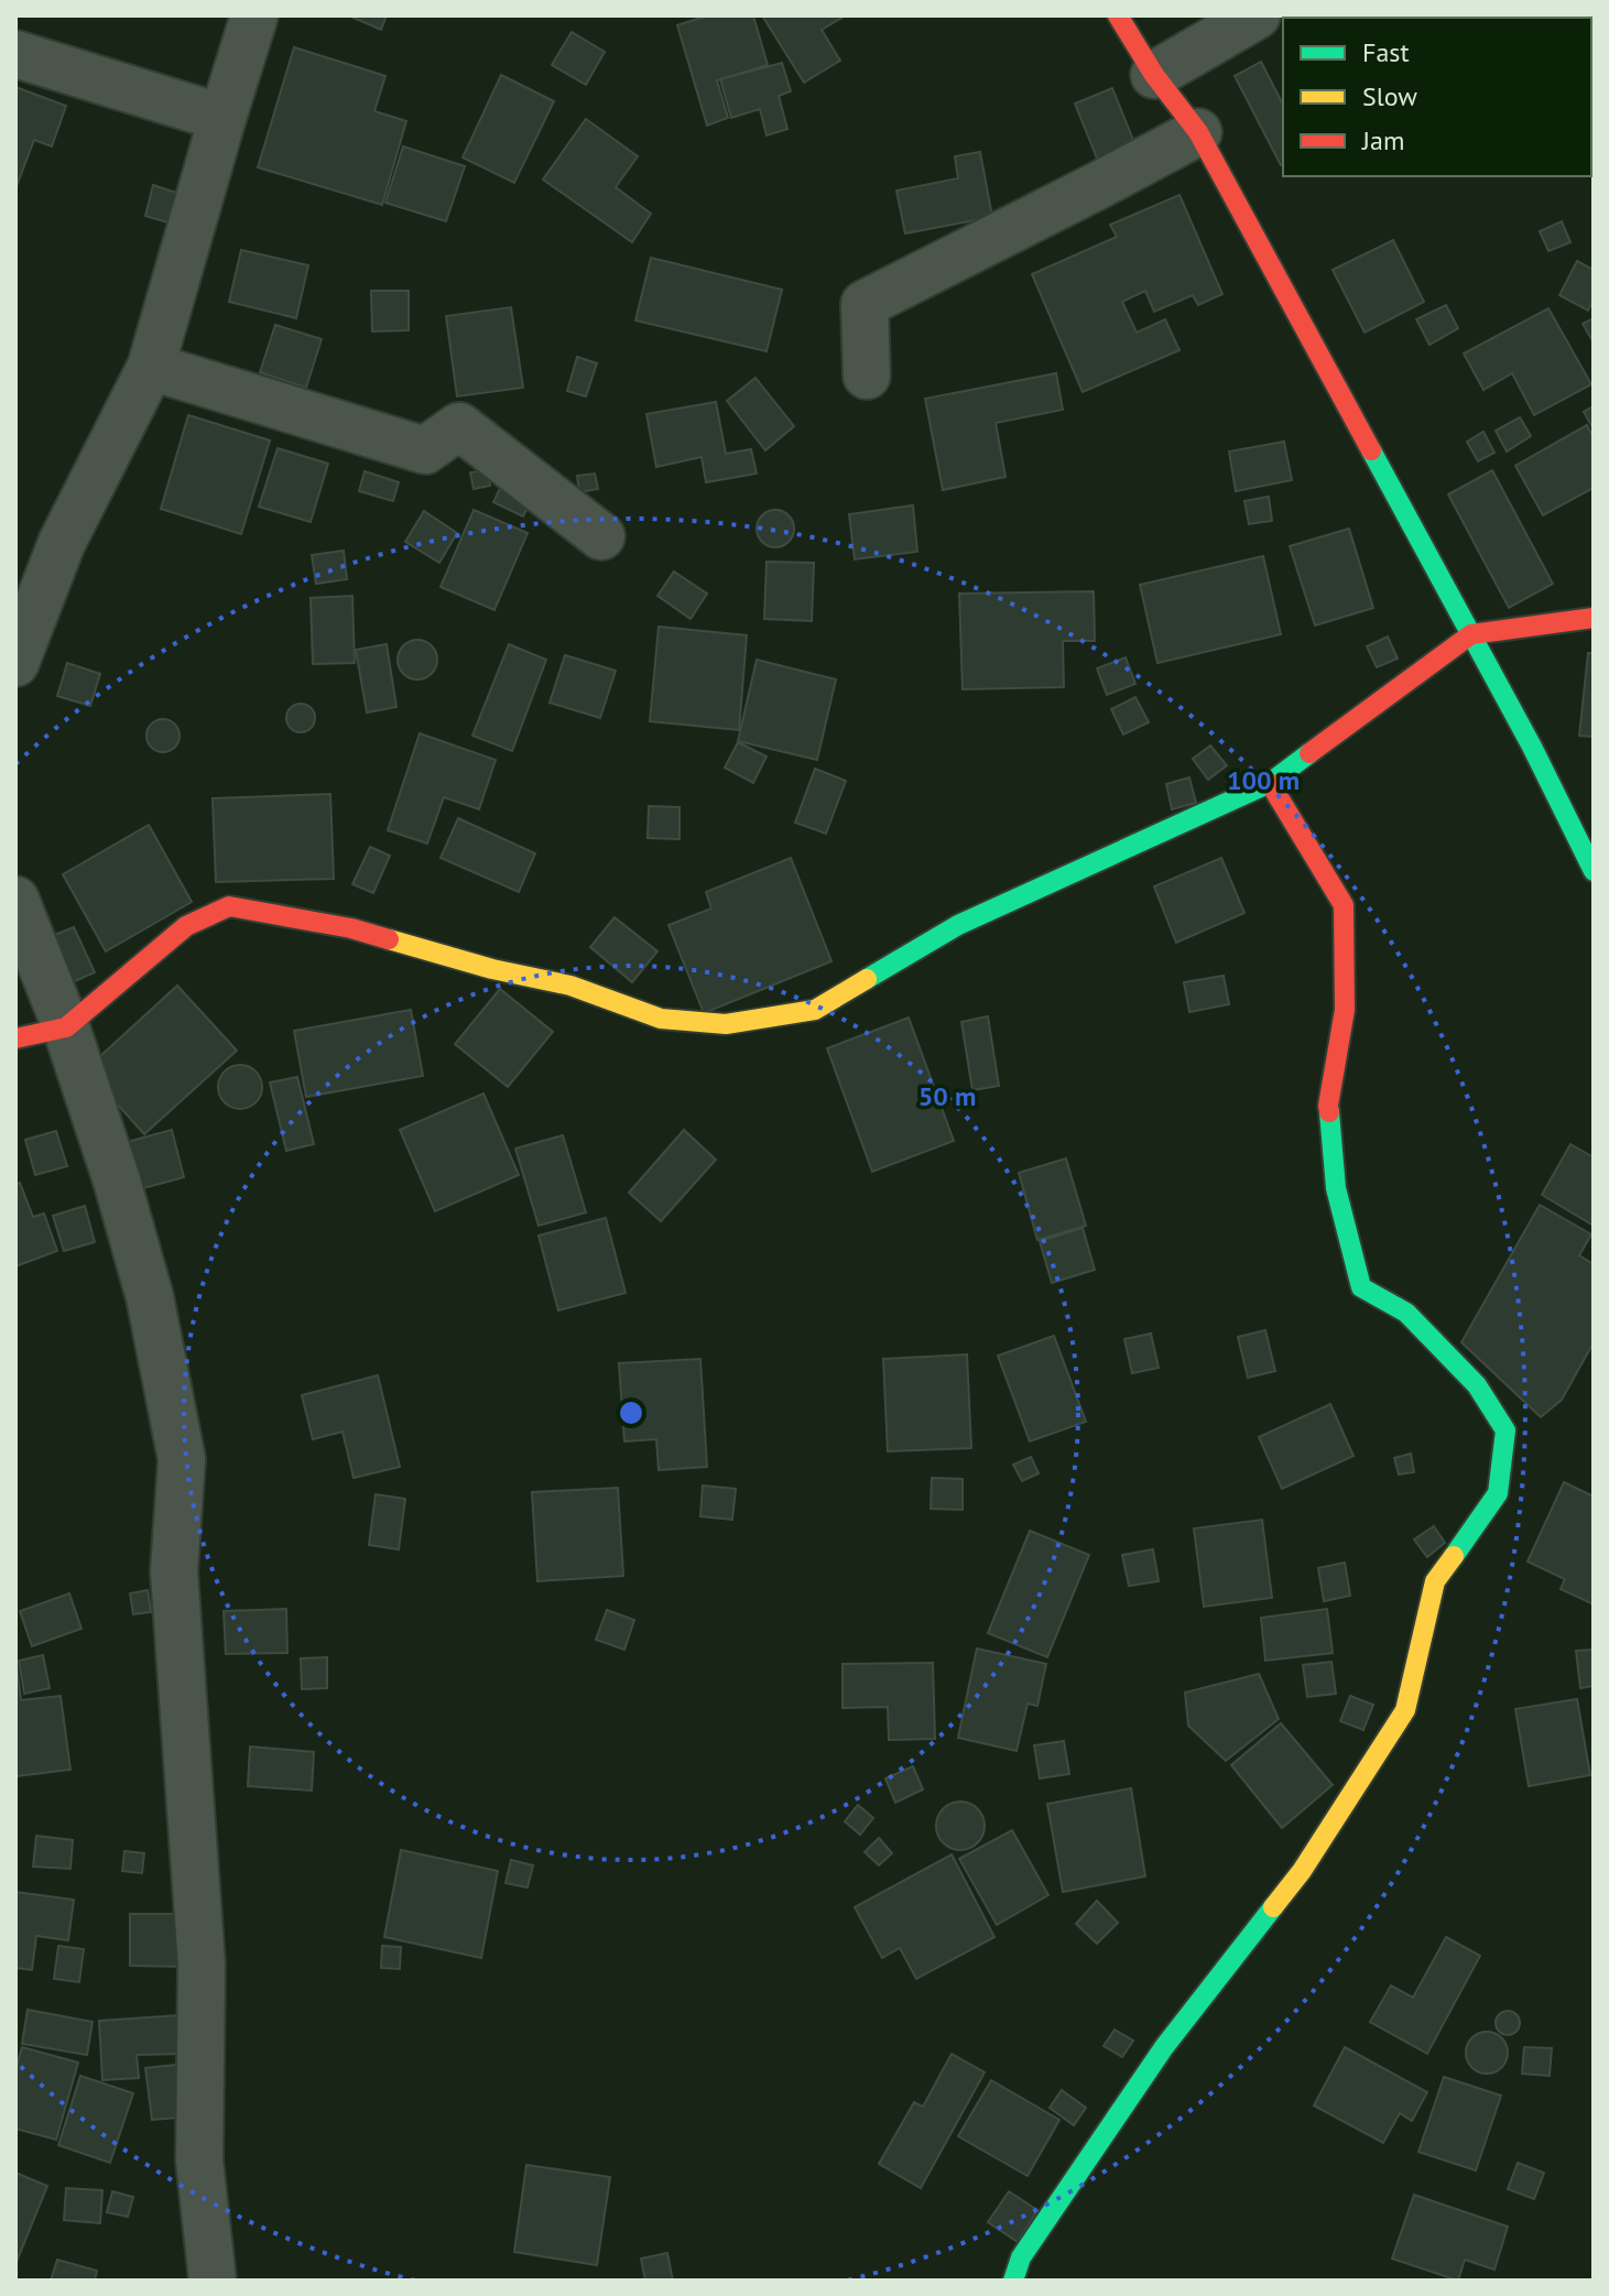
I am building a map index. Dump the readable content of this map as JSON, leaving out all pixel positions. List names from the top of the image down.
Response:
{
  "legend": ["Fast", "Slow", "Jam"],
  "rings": ["100 m", "50 m"]
}
